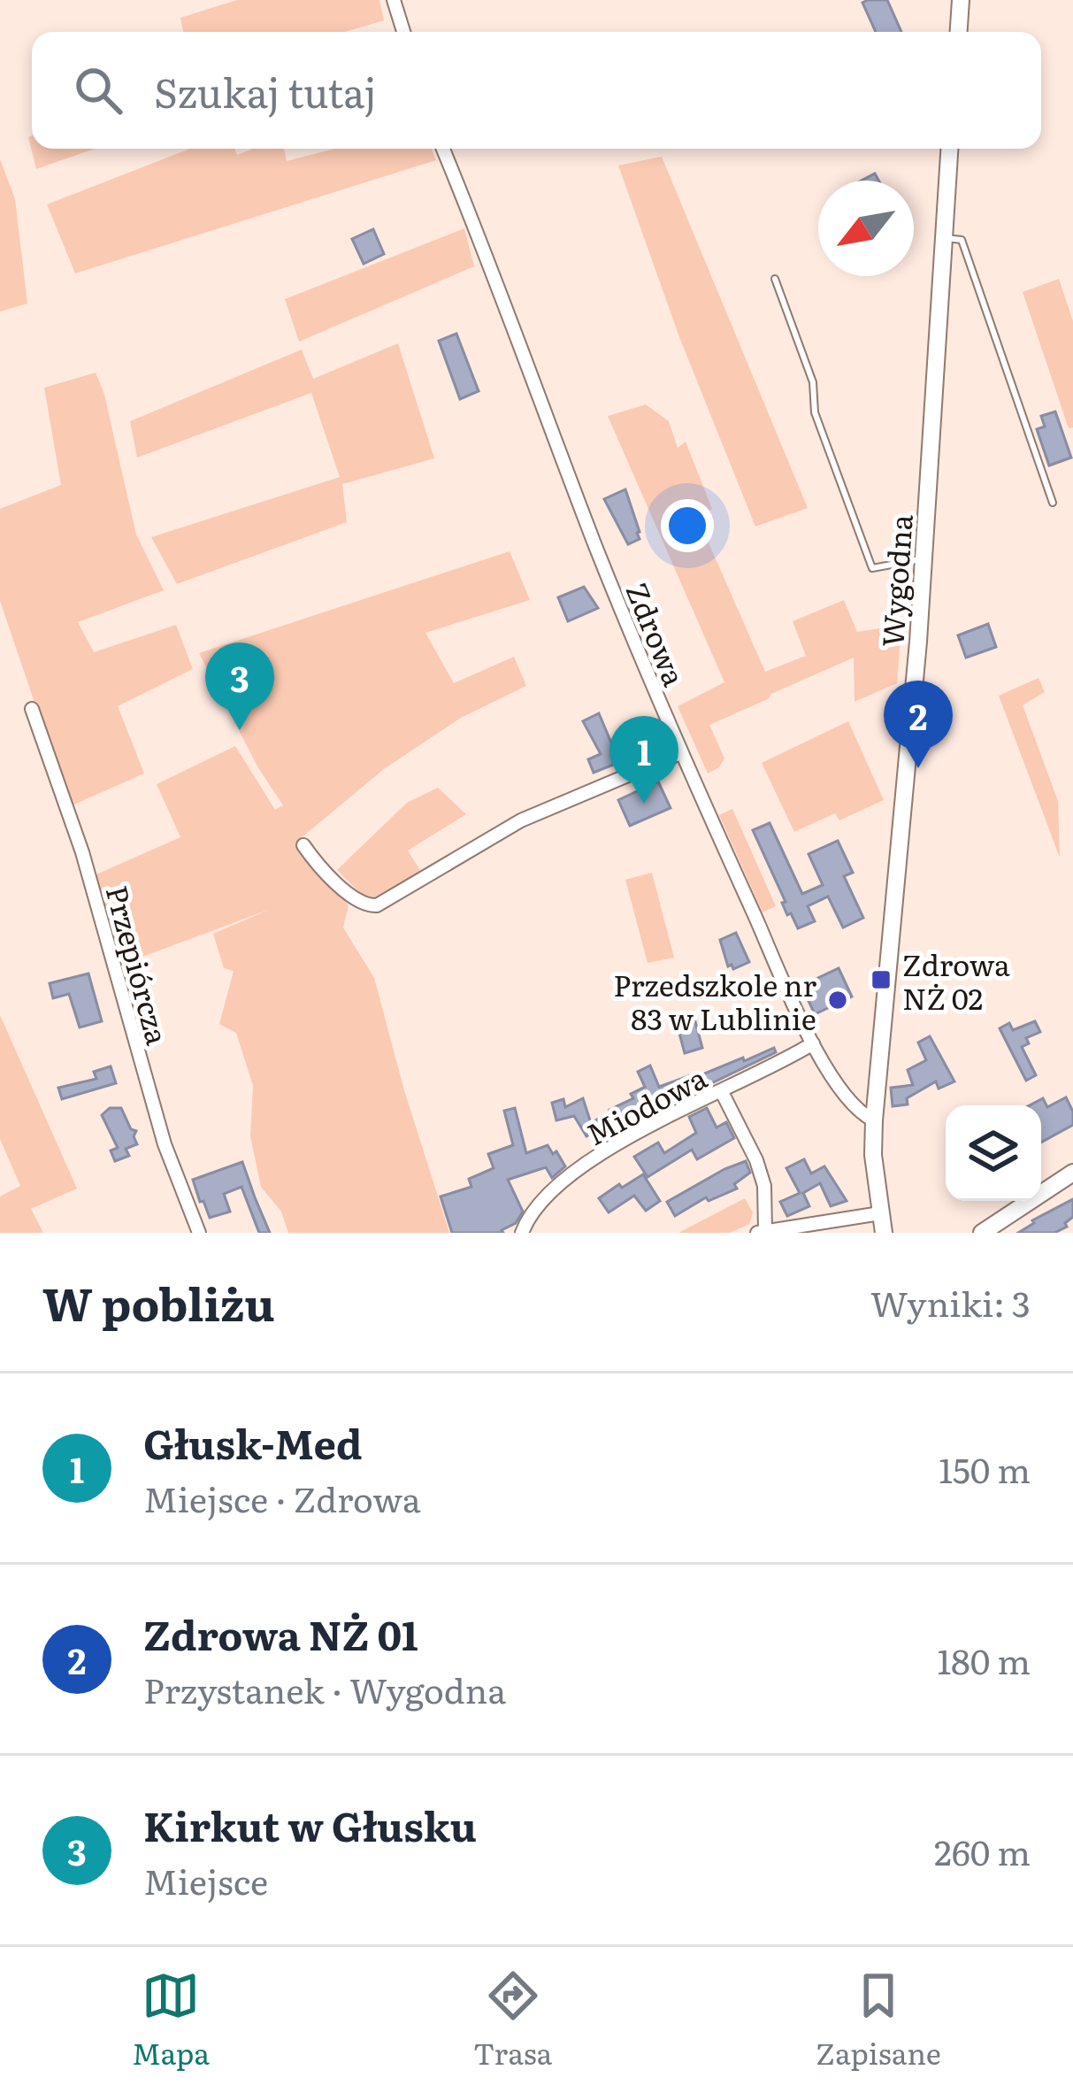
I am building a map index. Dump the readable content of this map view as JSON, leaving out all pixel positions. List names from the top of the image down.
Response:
{
  "streets": {
    "street": [
      "Wygodna",
      "Zdrowa",
      "Przepiórcza",
      "Miodowa"
    ]
  },
  "crossings": [
    ["Wygodna", "Zdrowa"],
    ["Zdrowa", "Miodowa"]
  ],
  "places": {
    "transit": ["Zdrowa NŻ 02"],
    "other": ["Przedszkole nr 83 w Lublinie"]
  },
  "north": "bottom left",
  "page": {
    "search": "Szukaj tutaj",
    "pins": ["3", "2", "1"],
    "heading": ["W pobliżu", "Wyniki: 3"],
    "list": [
      {
        "mark": "1",
        "name": "Głusk-Med",
        "note": "Miejsce · Zdrowa",
        "value": "150 m"
      },
      {
        "mark": "2",
        "name": "Zdrowa NŻ 01",
        "note": "Przystanek · Wygodna",
        "value": "180 m"
      },
      {
        "mark": "3",
        "name": "Kirkut w Głusku",
        "note": "Miejsce",
        "value": "260 m"
      }
    ],
    "nav": ["Mapa", "Trasa", "Zapisane"]
  }
}
